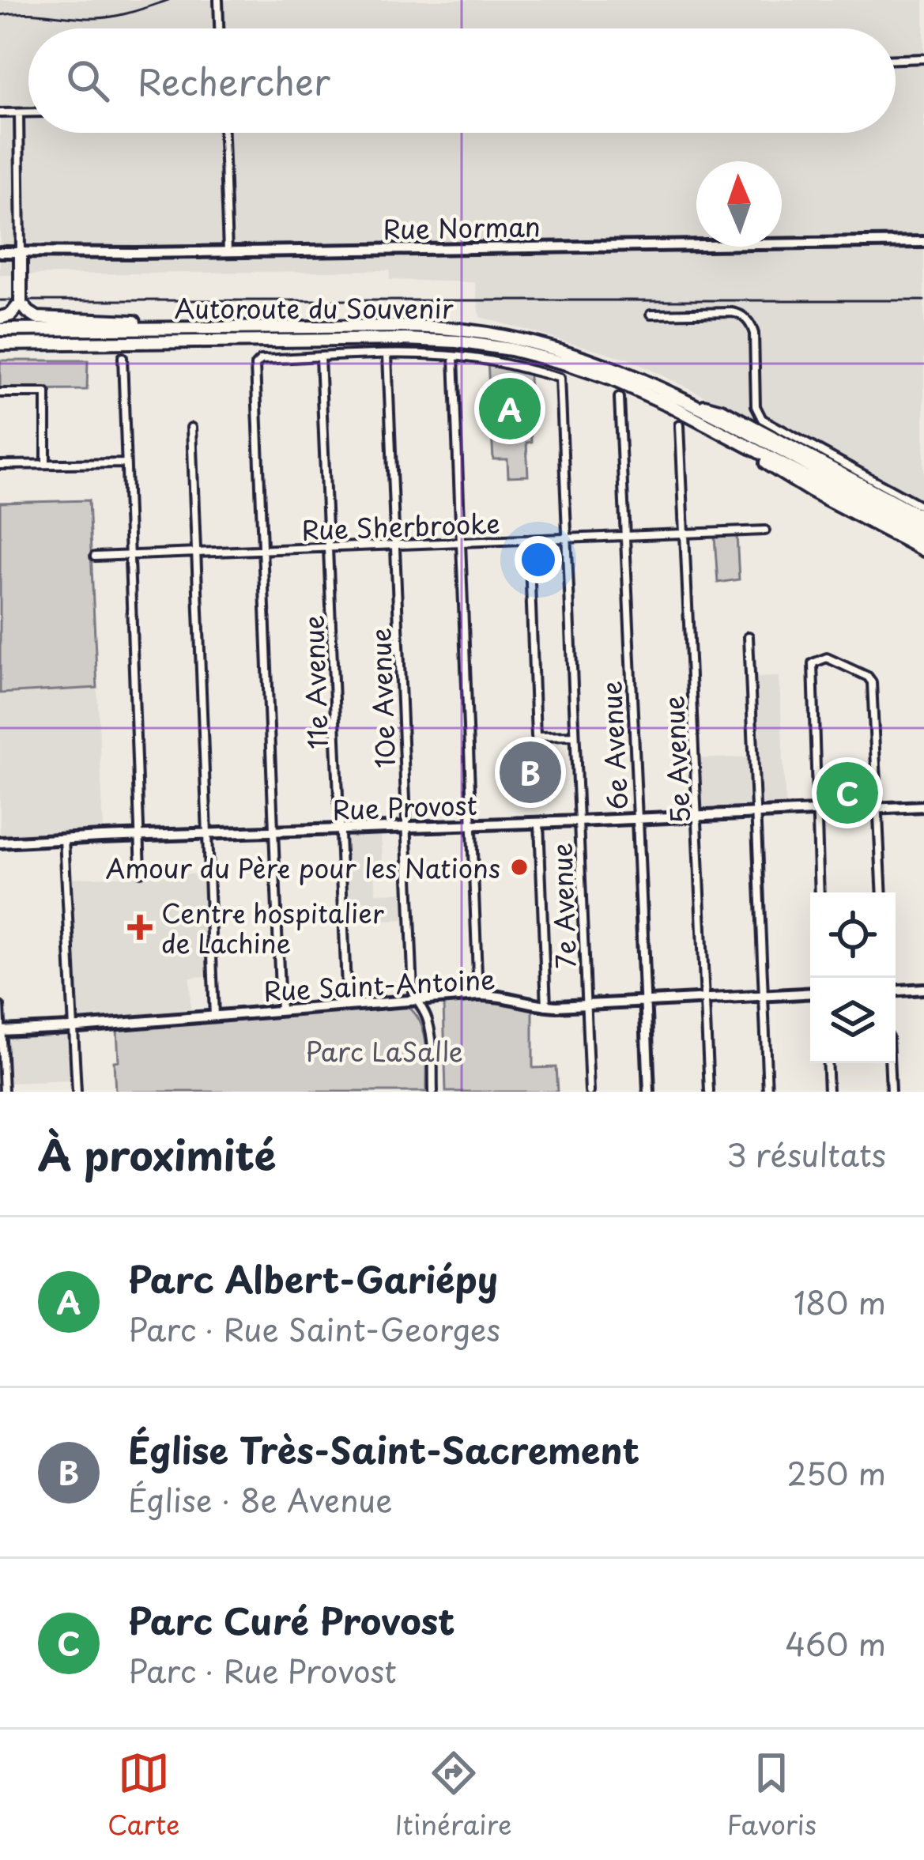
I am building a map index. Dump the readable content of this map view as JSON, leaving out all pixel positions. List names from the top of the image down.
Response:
{
  "streets": {
    "highway": ["Autoroute du Souvenir"],
    "street": [
      "Rue Norman",
      "Rue Sherbrooke",
      "11e Avenue",
      "10e Avenue",
      "6e Avenue",
      "5e Avenue",
      "Rue Provost",
      "7e Avenue",
      "Rue Saint-Antoine"
    ]
  },
  "crossings": [
    ["Rue Sherbrooke", "11e Avenue"],
    ["Rue Sherbrooke", "10e Avenue"],
    ["Rue Sherbrooke", "6e Avenue"],
    ["Rue Sherbrooke", "5e Avenue"],
    ["Rue Sherbrooke", "7e Avenue"],
    ["11e Avenue", "Rue Provost"],
    ["11e Avenue", "Rue Saint-Antoine"],
    ["10e Avenue", "Rue Provost"],
    ["10e Avenue", "Rue Saint-Antoine"],
    ["6e Avenue", "Rue Provost"],
    ["6e Avenue", "Rue Saint-Antoine"],
    ["5e Avenue", "Rue Provost"],
    ["5e Avenue", "Rue Saint-Antoine"],
    ["Rue Provost", "7e Avenue"],
    ["7e Avenue", "Rue Saint-Antoine"]
  ],
  "parks": ["Parc LaSalle"],
  "places": {
    "other": ["Amour du Père pour les Nations"],
    "health": ["Centre hospitalier de Lachine"]
  },
  "north": "top",
  "page": {
    "search": "Rechercher",
    "pins": ["A", "B", "C"],
    "heading": ["À proximité", "3 résultats"],
    "list": [
      {
        "mark": "A",
        "name": "Parc Albert-Gariépy",
        "note": "Parc · Rue Saint-Georges",
        "value": "180 m"
      },
      {
        "mark": "B",
        "name": "Église Très-Saint-Sacrement",
        "note": "Église · 8e Avenue",
        "value": "250 m"
      },
      {
        "mark": "C",
        "name": "Parc Curé Provost",
        "note": "Parc · Rue Provost",
        "value": "460 m"
      }
    ],
    "nav": ["Carte", "Itinéraire", "Favoris"]
  }
}
